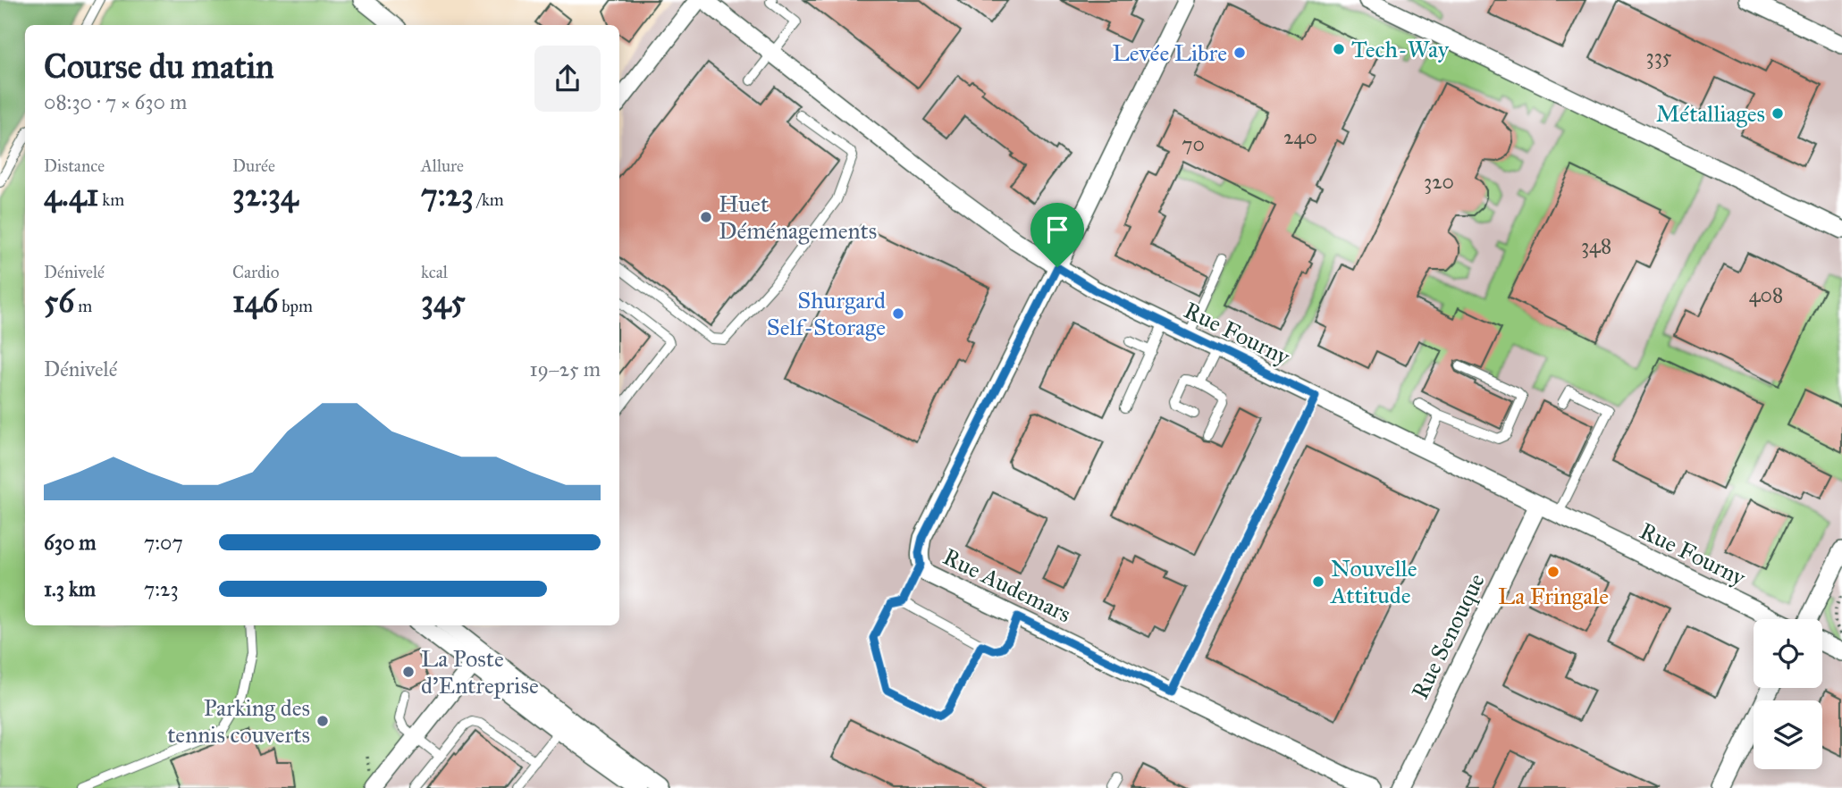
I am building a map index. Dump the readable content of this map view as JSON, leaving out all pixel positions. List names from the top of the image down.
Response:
{
  "streets": {
    "street": ["Rue Fourny", "Rue Audemars", "Rue Senouque"]
  },
  "crossings": [
    ["Rue Fourny", "Rue Audemars"],
    ["Rue Fourny", "Rue Senouque"]
  ],
  "places": [
    "Tech-Way",
    "Levée Libre",
    "Métalliages",
    "Huet Déménagements",
    "Shurgard Self-Storage",
    "La Fringale",
    "Nouvelle Attitude",
    "La Poste d'Entreprise",
    "Parking des tennis couverts"
  ],
  "house_numbers": [
    "335",
    "240",
    "70",
    "320",
    "348",
    "408"
  ],
  "page": {
    "heading": ["Course du matin", "08:30 · 7 × 630 m"],
    "stats": [
      ["Distance", "4.41 km"],
      ["Durée", "32:34"],
      ["Allure", "7:23 /km"],
      ["Dénivelé", "56 m"],
      ["Cardio", "146 bpm"],
      ["kcal", "345"]
    ],
    "chart": ["Dénivelé", "19–25 m"],
    "list": [
      {
        "name": "630 m",
        "note": "7:07"
      },
      {
        "name": "1.3 km",
        "note": "7:23"
      }
    ]
  }
}
